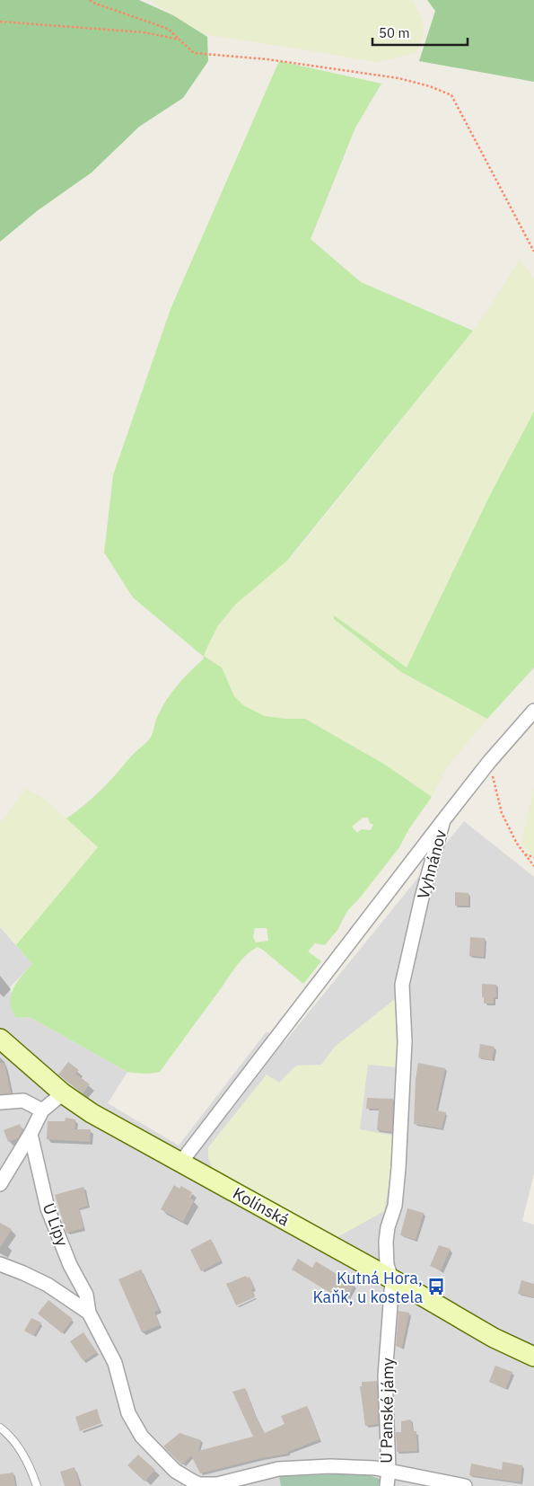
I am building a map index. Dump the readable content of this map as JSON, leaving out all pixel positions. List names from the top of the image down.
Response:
{
  "streets": {
    "street": [
      "Vyhnánov",
      "Kolínská",
      "U Lípy",
      "U Panské jámy"
    ]
  },
  "crossings": [
    ["Vyhnánov", "Kolínská"],
    ["Vyhnánov", "U Panské jámy"],
    ["Kolínská", "U Panské jámy"],
    ["U Lípy", "U Panské jámy"]
  ],
  "places": {
    "bus stop": ["Kutná Hora, Kaňk, u kostela"]
  },
  "scale_bar": "50 m"
}
